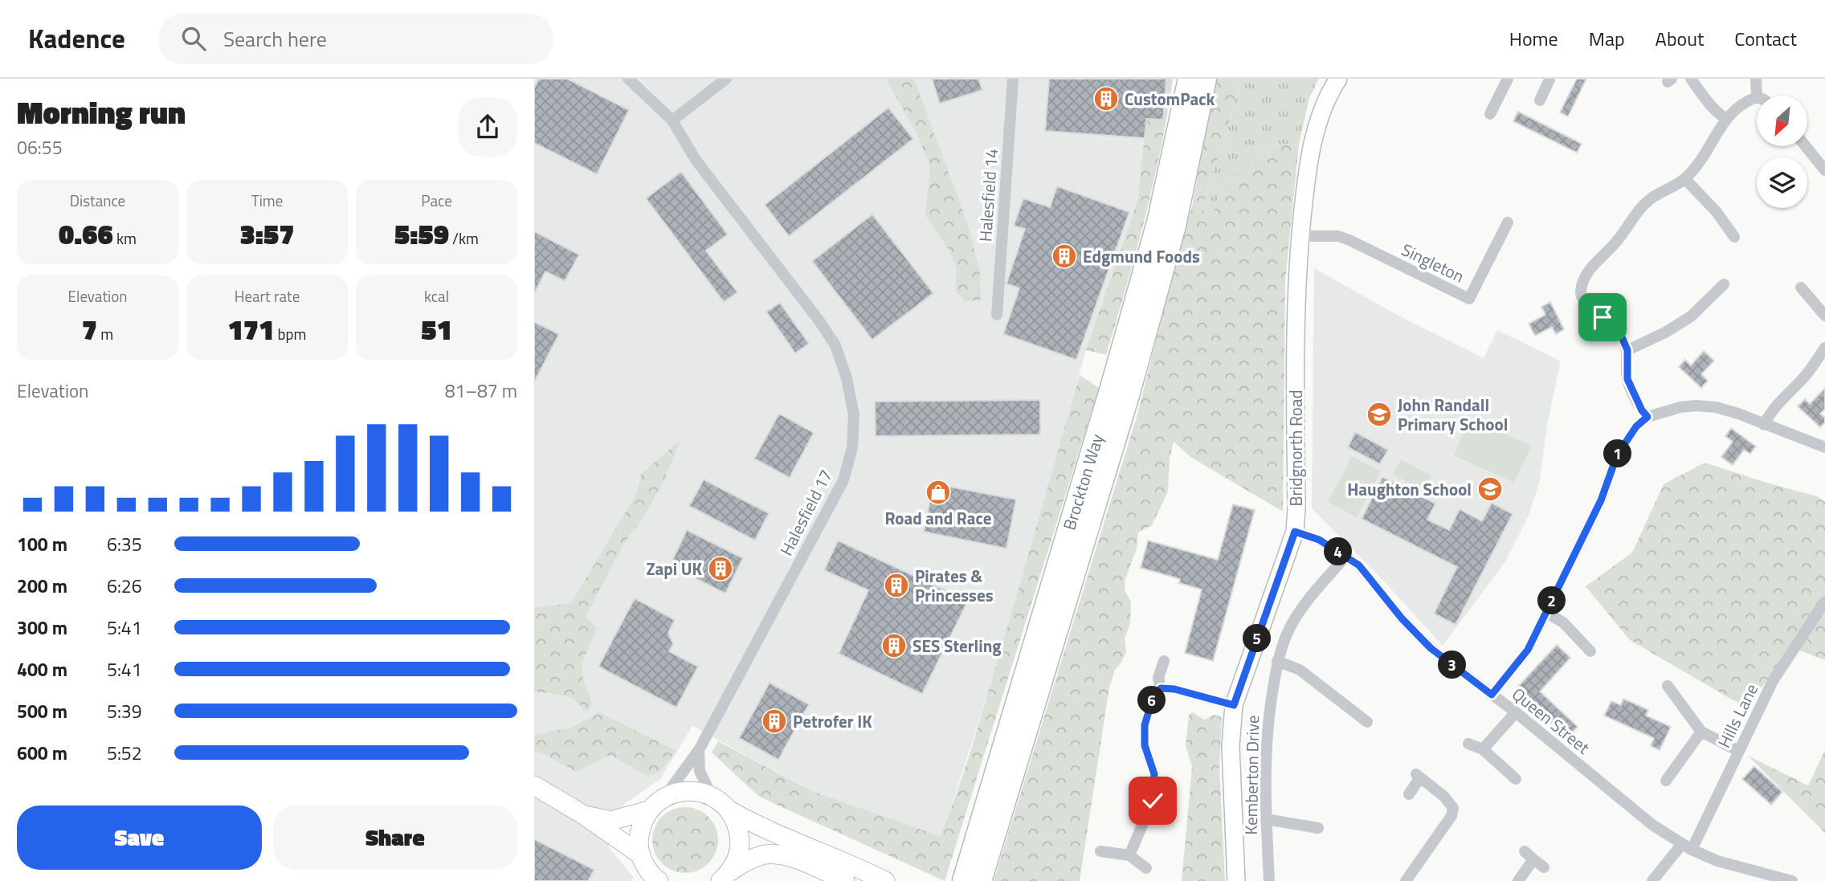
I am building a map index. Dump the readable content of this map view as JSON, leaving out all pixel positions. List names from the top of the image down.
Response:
{
  "streets": {
    "highway": ["Brockton Way"],
    "street": [
      "Halesfield 14",
      "Singleton",
      "Bridgnorth Road",
      "Halesfield 17",
      "Hills Lane",
      "Queen Street",
      "Kemberton Drive"
    ]
  },
  "crossings": [
    ["Singleton", "Bridgnorth Road"],
    ["Bridgnorth Road", "Queen Street"],
    ["Hills Lane", "Queen Street"],
    ["Queen Street", "Kemberton Drive"]
  ],
  "places": {
    "building": [
      "CustomPack",
      "Edgmund Foods",
      "Zapi UK",
      "Pirates & Princesses",
      "SES Sterling",
      "Petrofer IK"
    ],
    "school or university": ["John Randall Primary School", "Haughton School"],
    "shop": ["Road and Race"]
  },
  "north": "bottom left",
  "page": {
    "header": "Kadence",
    "search": "Search here",
    "nav": [
      "Home",
      "Map",
      "About",
      "Contact"
    ],
    "heading": ["Morning run", "06:55"],
    "stats": [
      ["Distance", "0.66 km"],
      ["Time", "3:57"],
      ["Pace", "5:59 /km"],
      ["Elevation", "7 m"],
      ["Heart rate", "171 bpm"],
      ["kcal", "51"]
    ],
    "chart": ["Elevation", "81–87 m"],
    "pins": [
      "1",
      "4",
      "2",
      "5",
      "3",
      "6"
    ],
    "list": [
      {
        "name": "100 m",
        "note": "6:35"
      },
      {
        "name": "200 m",
        "note": "6:26"
      },
      {
        "name": "300 m",
        "note": "5:41"
      },
      {
        "name": "400 m",
        "note": "5:41"
      },
      {
        "name": "500 m",
        "note": "5:39"
      },
      {
        "name": "600 m",
        "note": "5:52"
      }
    ],
    "buttons": ["Save", "Share"]
  }
}
